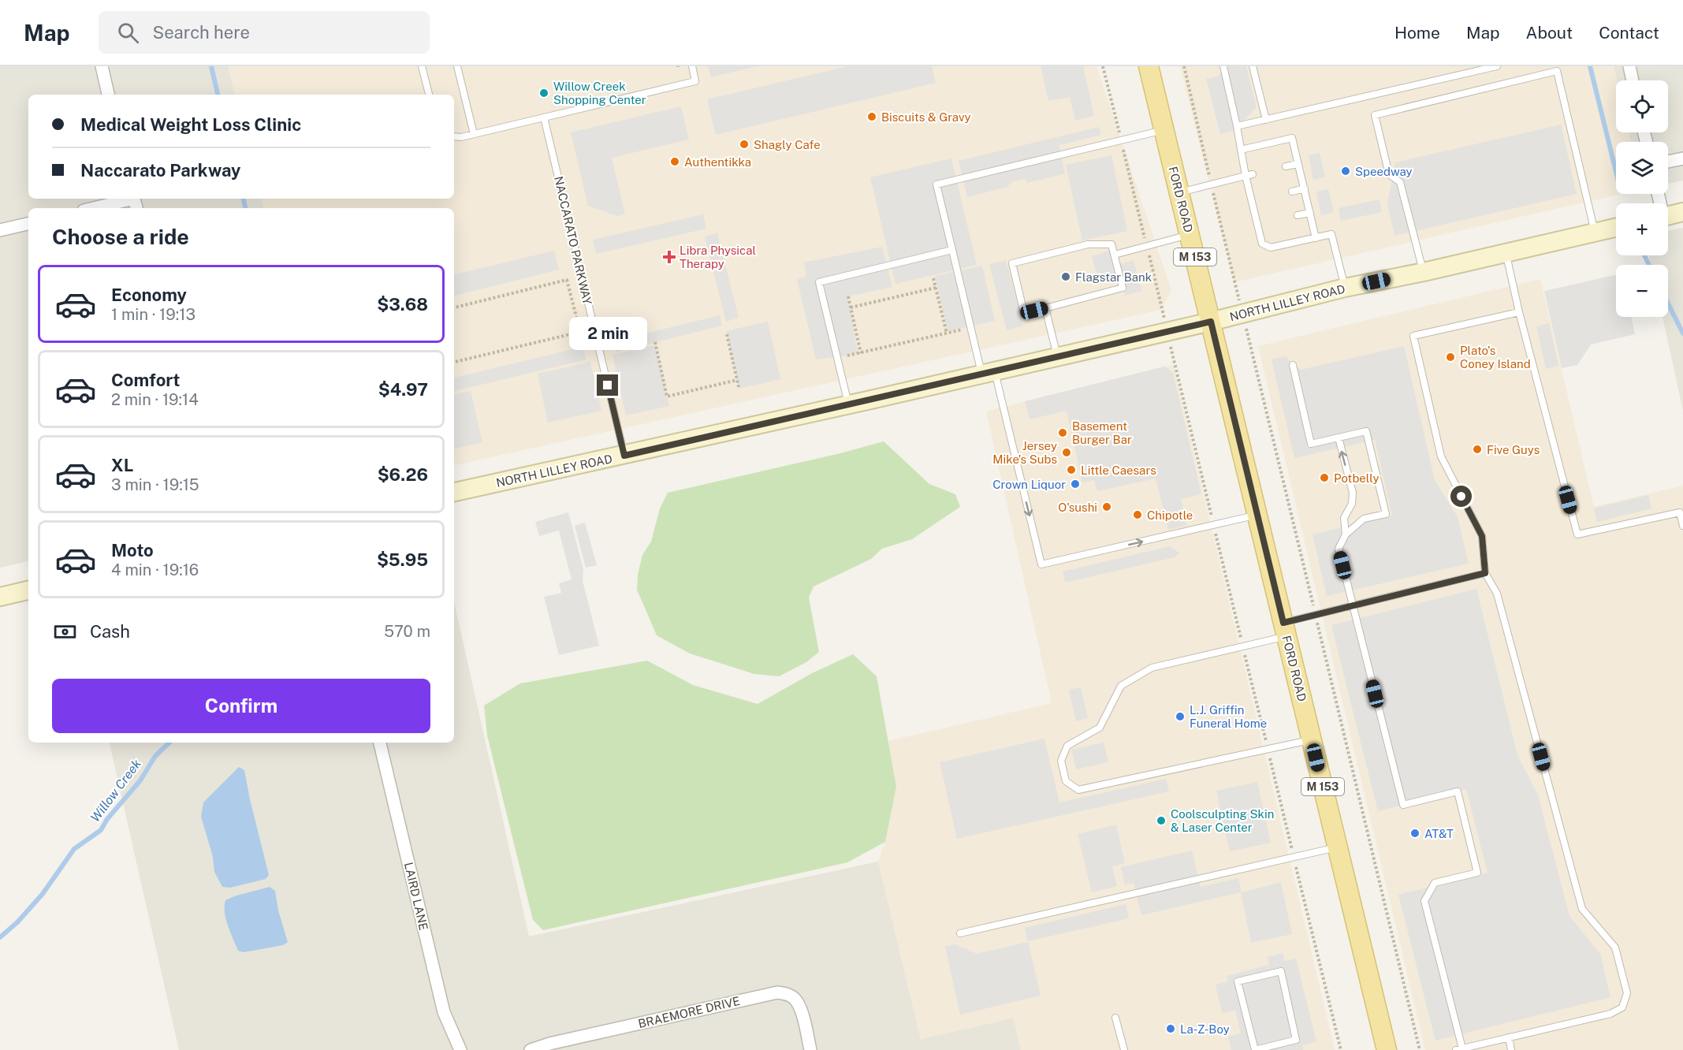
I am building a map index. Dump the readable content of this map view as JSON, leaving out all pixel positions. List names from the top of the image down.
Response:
{
  "streets": {
    "main road": ["FORD ROAD", "M 153"],
    "street": ["NORTH LILLEY ROAD", "LAIRD LANE", "BRAEMORE DRIVE"],
    "lane": ["NACCARATO PARKWAY"]
  },
  "crossings": [
    ["FORD ROAD", "NORTH LILLEY ROAD"],
    ["NACCARATO PARKWAY", "NORTH LILLEY ROAD"]
  ],
  "water": ["Willow Creek"],
  "places": {
    "other": [
      "Willow Creek Shopping Center",
      "Biscuits & Gravy",
      "Shagly Cafe",
      "Authentikka",
      "Speedway",
      "Flagstar Bank",
      "Plato's Coney Island",
      "Basement Burger Bar",
      "Five Guys",
      "Jersey Mike's Subs",
      "Little Caesars",
      "Potbelly",
      "Crown Liquor",
      "O'sushi",
      "Chipotle",
      "L.J. Griffin Funeral Home",
      "Coolsculpting Skin & Laser Center",
      "AT&T",
      "La-Z-Boy"
    ],
    "health": ["Libra Physical Therapy"]
  },
  "page": {
    "header": "Map",
    "search": "Search here",
    "nav": [
      "Home",
      "Map",
      "About",
      "Contact"
    ],
    "map_buttons": ["+", "−"],
    "banner": ["Medical Weight Loss Clinic", "Naccarato Parkway"],
    "heading": "Choose a ride",
    "list": [
      {
        "name": "Economy",
        "note": "1 min · 19:13",
        "value": "$3.68"
      },
      {
        "name": "Comfort",
        "note": "2 min · 19:14",
        "value": "$4.97"
      },
      {
        "name": "XL",
        "note": "3 min · 19:15",
        "value": "$6.26"
      },
      {
        "name": "Moto",
        "note": "4 min · 19:16",
        "value": "$5.95"
      }
    ],
    "bubble": "2 min",
    "pay": ["Cash", "570 m"],
    "buttons": "Confirm"
  }
}
